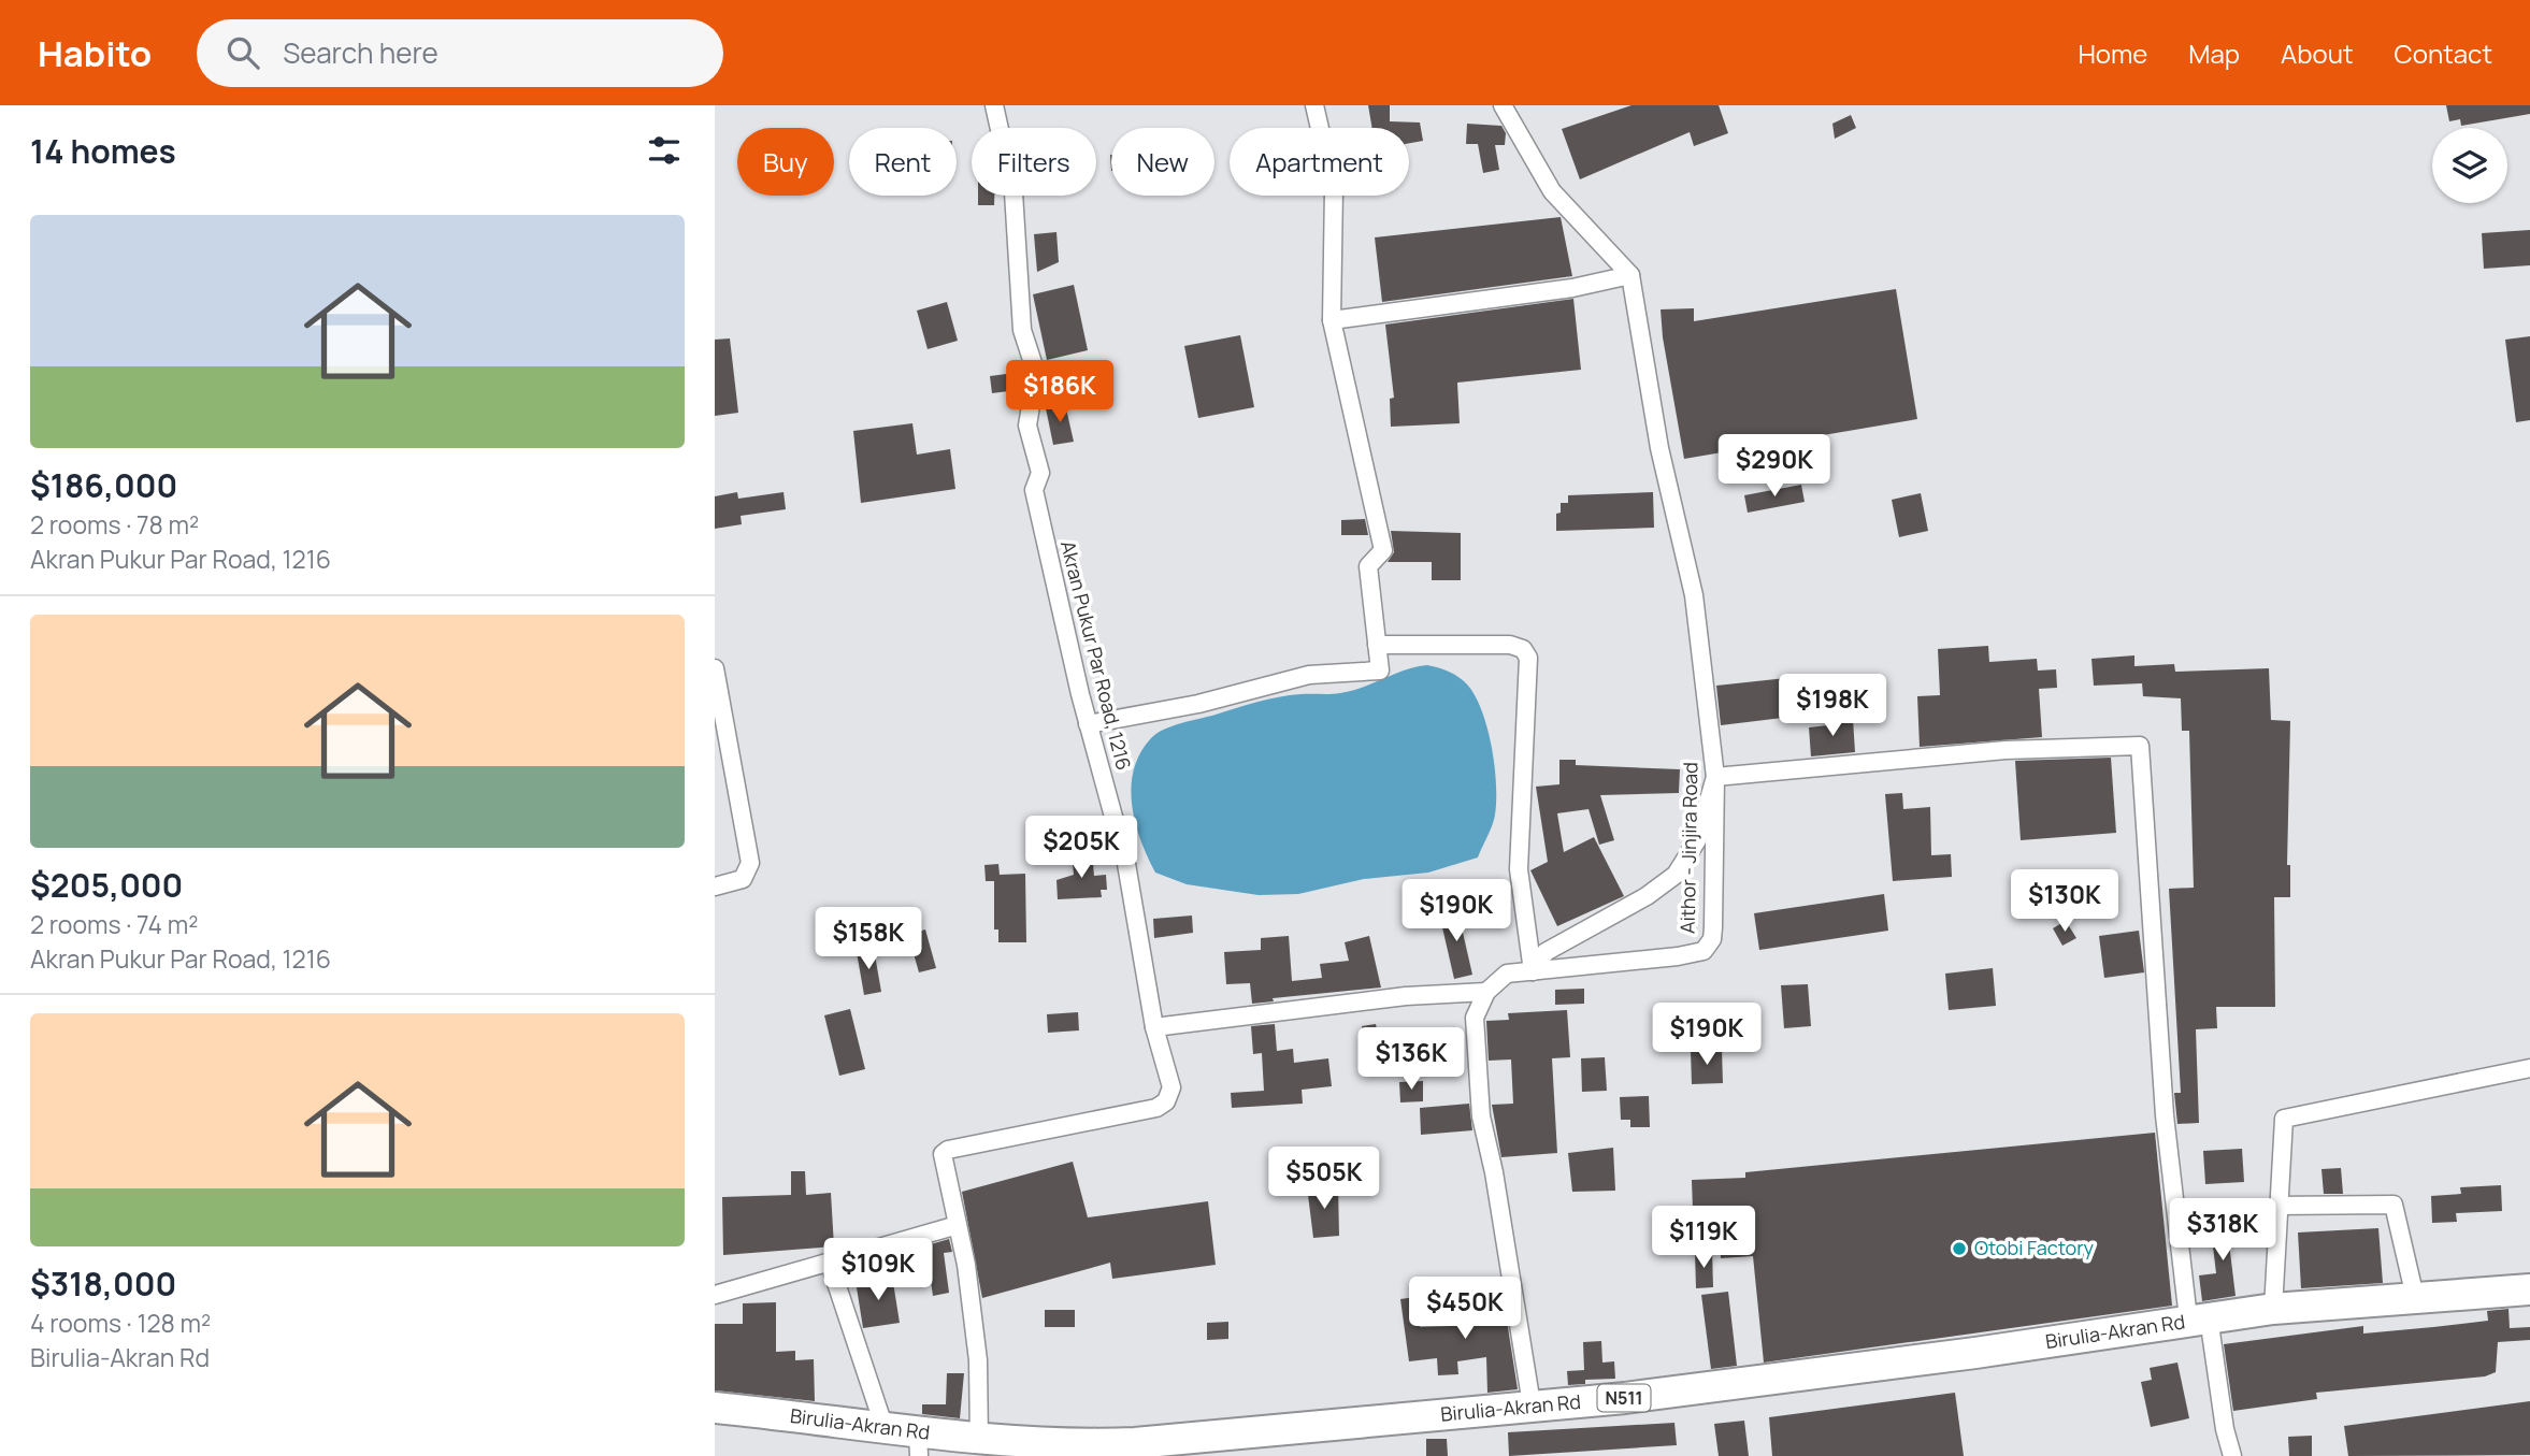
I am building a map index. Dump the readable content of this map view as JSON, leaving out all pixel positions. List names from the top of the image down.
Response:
{
  "streets": {
    "highway": ["Birulia-Akran Rd", "N511"],
    "street": ["Akran Pukur Par Road, 1216", "Aithor - Jinjira Road"]
  },
  "crossings": [
    ["Akran Pukur Par Road, 1216", "Birulia-Akran Rd"]
  ],
  "places": ["Otobi Factory"],
  "page": {
    "header": "Habito",
    "search": "Search here",
    "nav": [
      "Home",
      "Map",
      "About",
      "Contact"
    ],
    "heading": "14 homes",
    "chip": [
      "Buy",
      "Rent",
      "Filters",
      "New",
      "Apartment"
    ],
    "list": [
      {
        "name": "$186,000",
        "note": "2 rooms · 78 m² · Akran Pukur Par Road, 1216"
      },
      {
        "name": "$205,000",
        "note": "2 rooms · 74 m² · Akran Pukur Par Road, 1216"
      },
      {
        "name": "$318,000",
        "note": "4 rooms · 128 m² · Birulia-Akran Rd"
      }
    ],
    "price": [
      "$186K",
      "$290K",
      "$198K",
      "$205K",
      "$130K",
      "$190K",
      "$158K",
      "$190K",
      "$136K",
      "$505K",
      "$318K",
      "$119K",
      "$109K",
      "$450K"
    ]
  }
}
